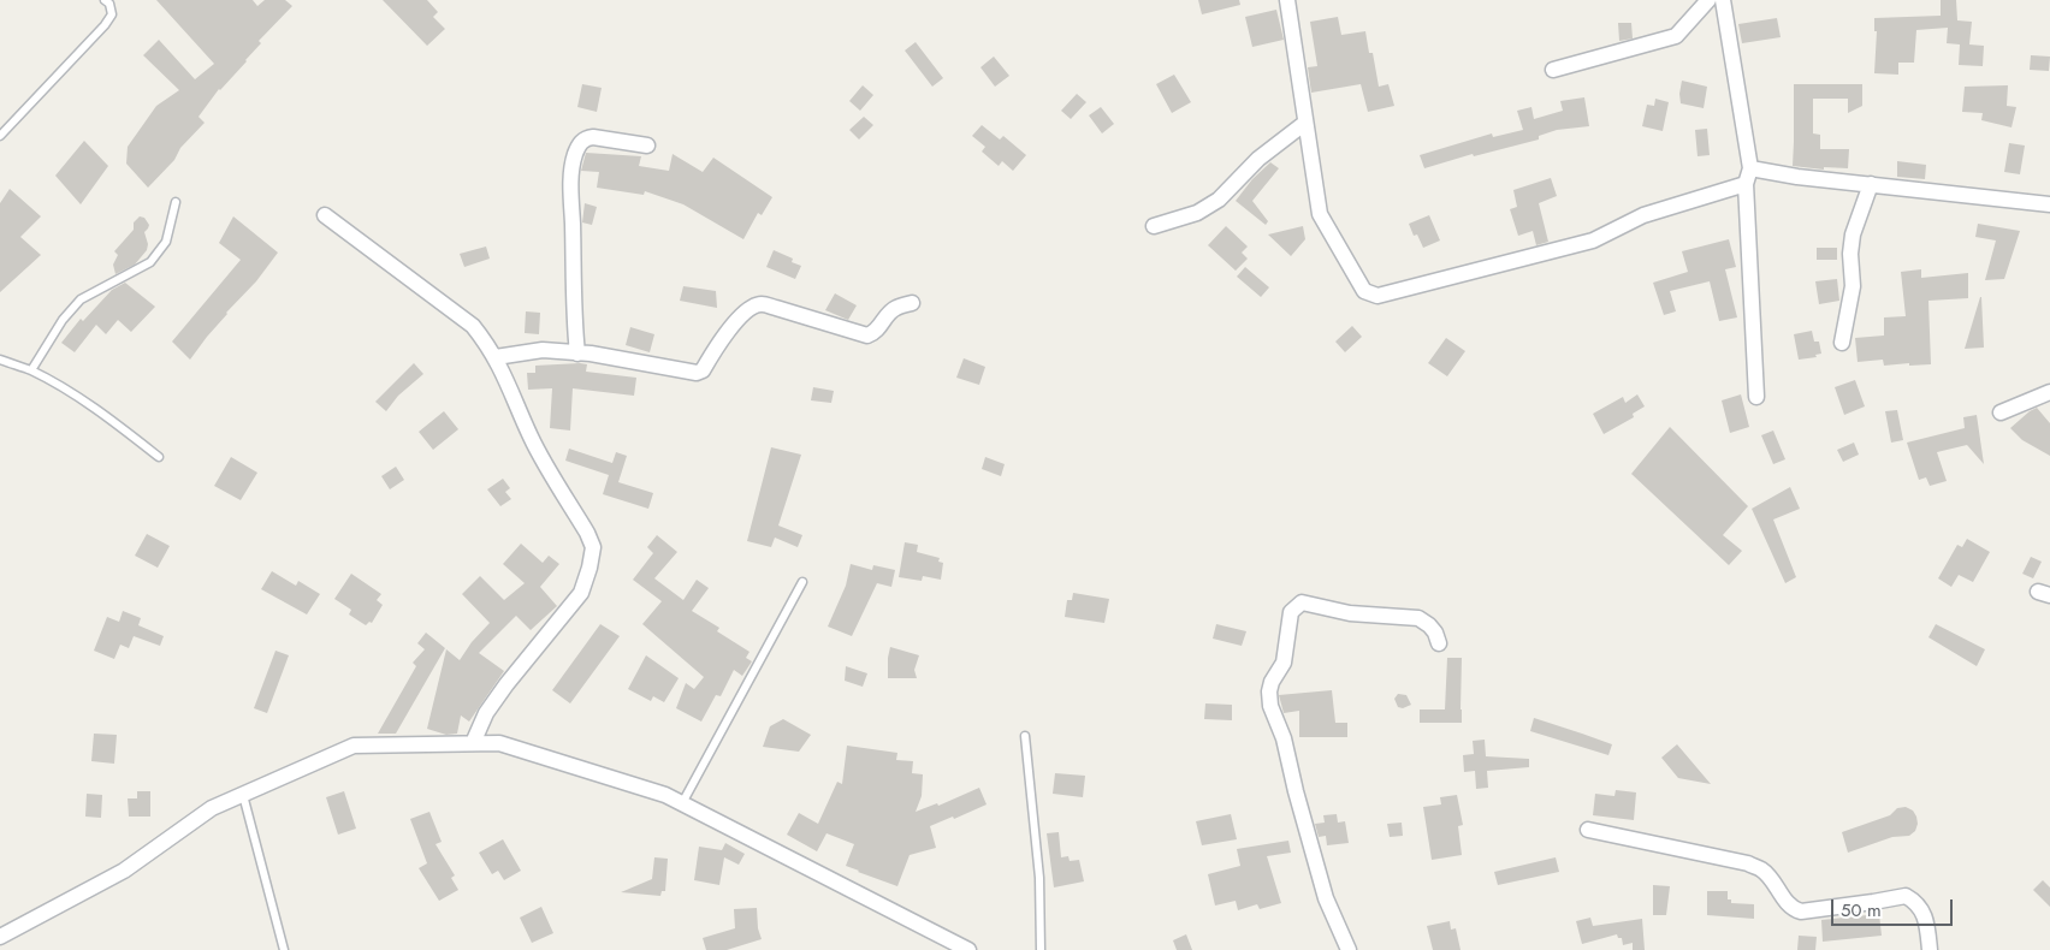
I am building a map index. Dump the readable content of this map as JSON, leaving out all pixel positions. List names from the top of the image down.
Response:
{
  "scale_bar": "50 m"
}
